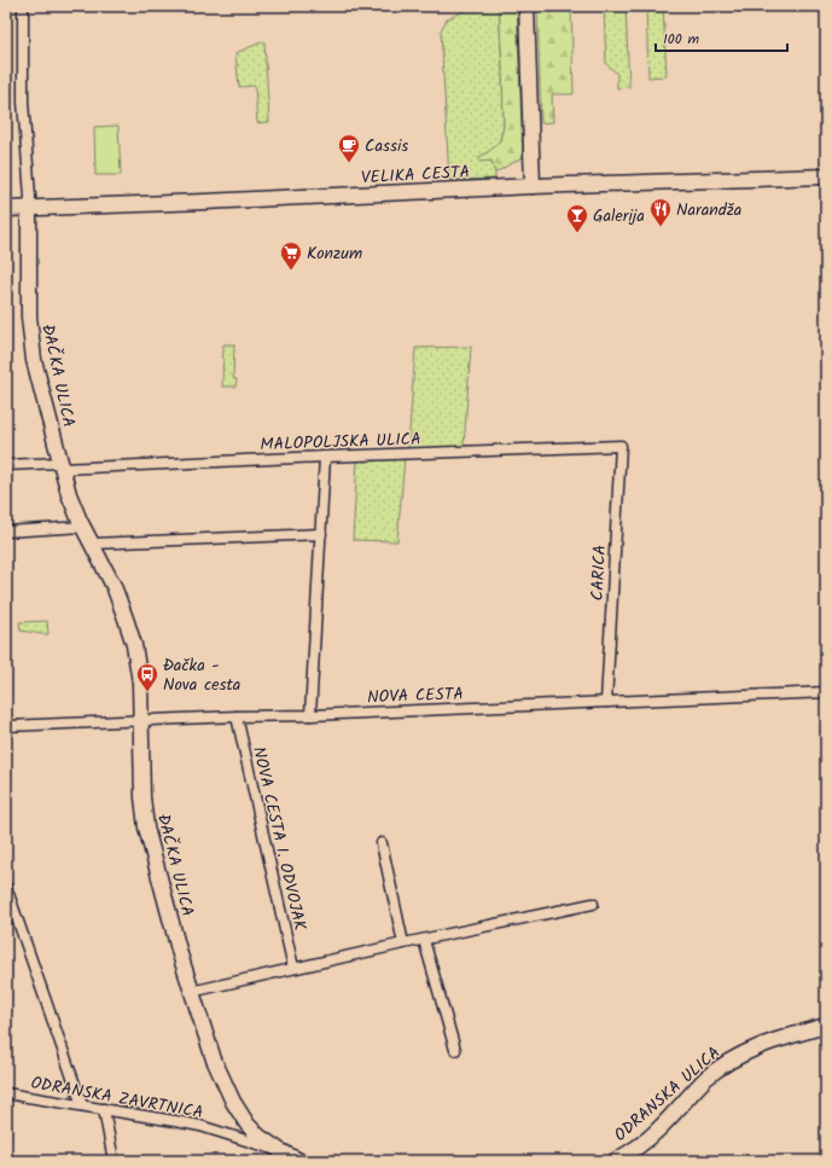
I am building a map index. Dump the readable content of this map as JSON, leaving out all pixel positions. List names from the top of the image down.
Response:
{
  "streets": {
    "street": [
      "VELIKA CESTA",
      "ĐAČKA ULICA",
      "MALOPOLJSKA ULICA",
      "CARICA",
      "NOVA CESTA",
      "NOVA CESTA I. ODVOJAK",
      "ODRANSKA ULICA",
      "ODRANSKA ZAVRTNICA"
    ]
  },
  "crossings": [
    ["VELIKA CESTA", "ĐAČKA ULICA"],
    ["ĐAČKA ULICA", "MALOPOLJSKA ULICA"],
    ["ĐAČKA ULICA", "NOVA CESTA"],
    ["ĐAČKA ULICA", "ODRANSKA ZAVRTNICA"],
    ["MALOPOLJSKA ULICA", "CARICA"],
    ["CARICA", "NOVA CESTA"],
    ["NOVA CESTA", "NOVA CESTA I. ODVOJAK"]
  ],
  "places": {
    "cafe": ["Cassis"],
    "restaurant": ["Narandža"],
    "bar": ["Galerija"],
    "supermarket": ["Konzum"],
    "bus stop": ["Đačka - Nova cesta"]
  },
  "scale_bar": "100 m"
}
